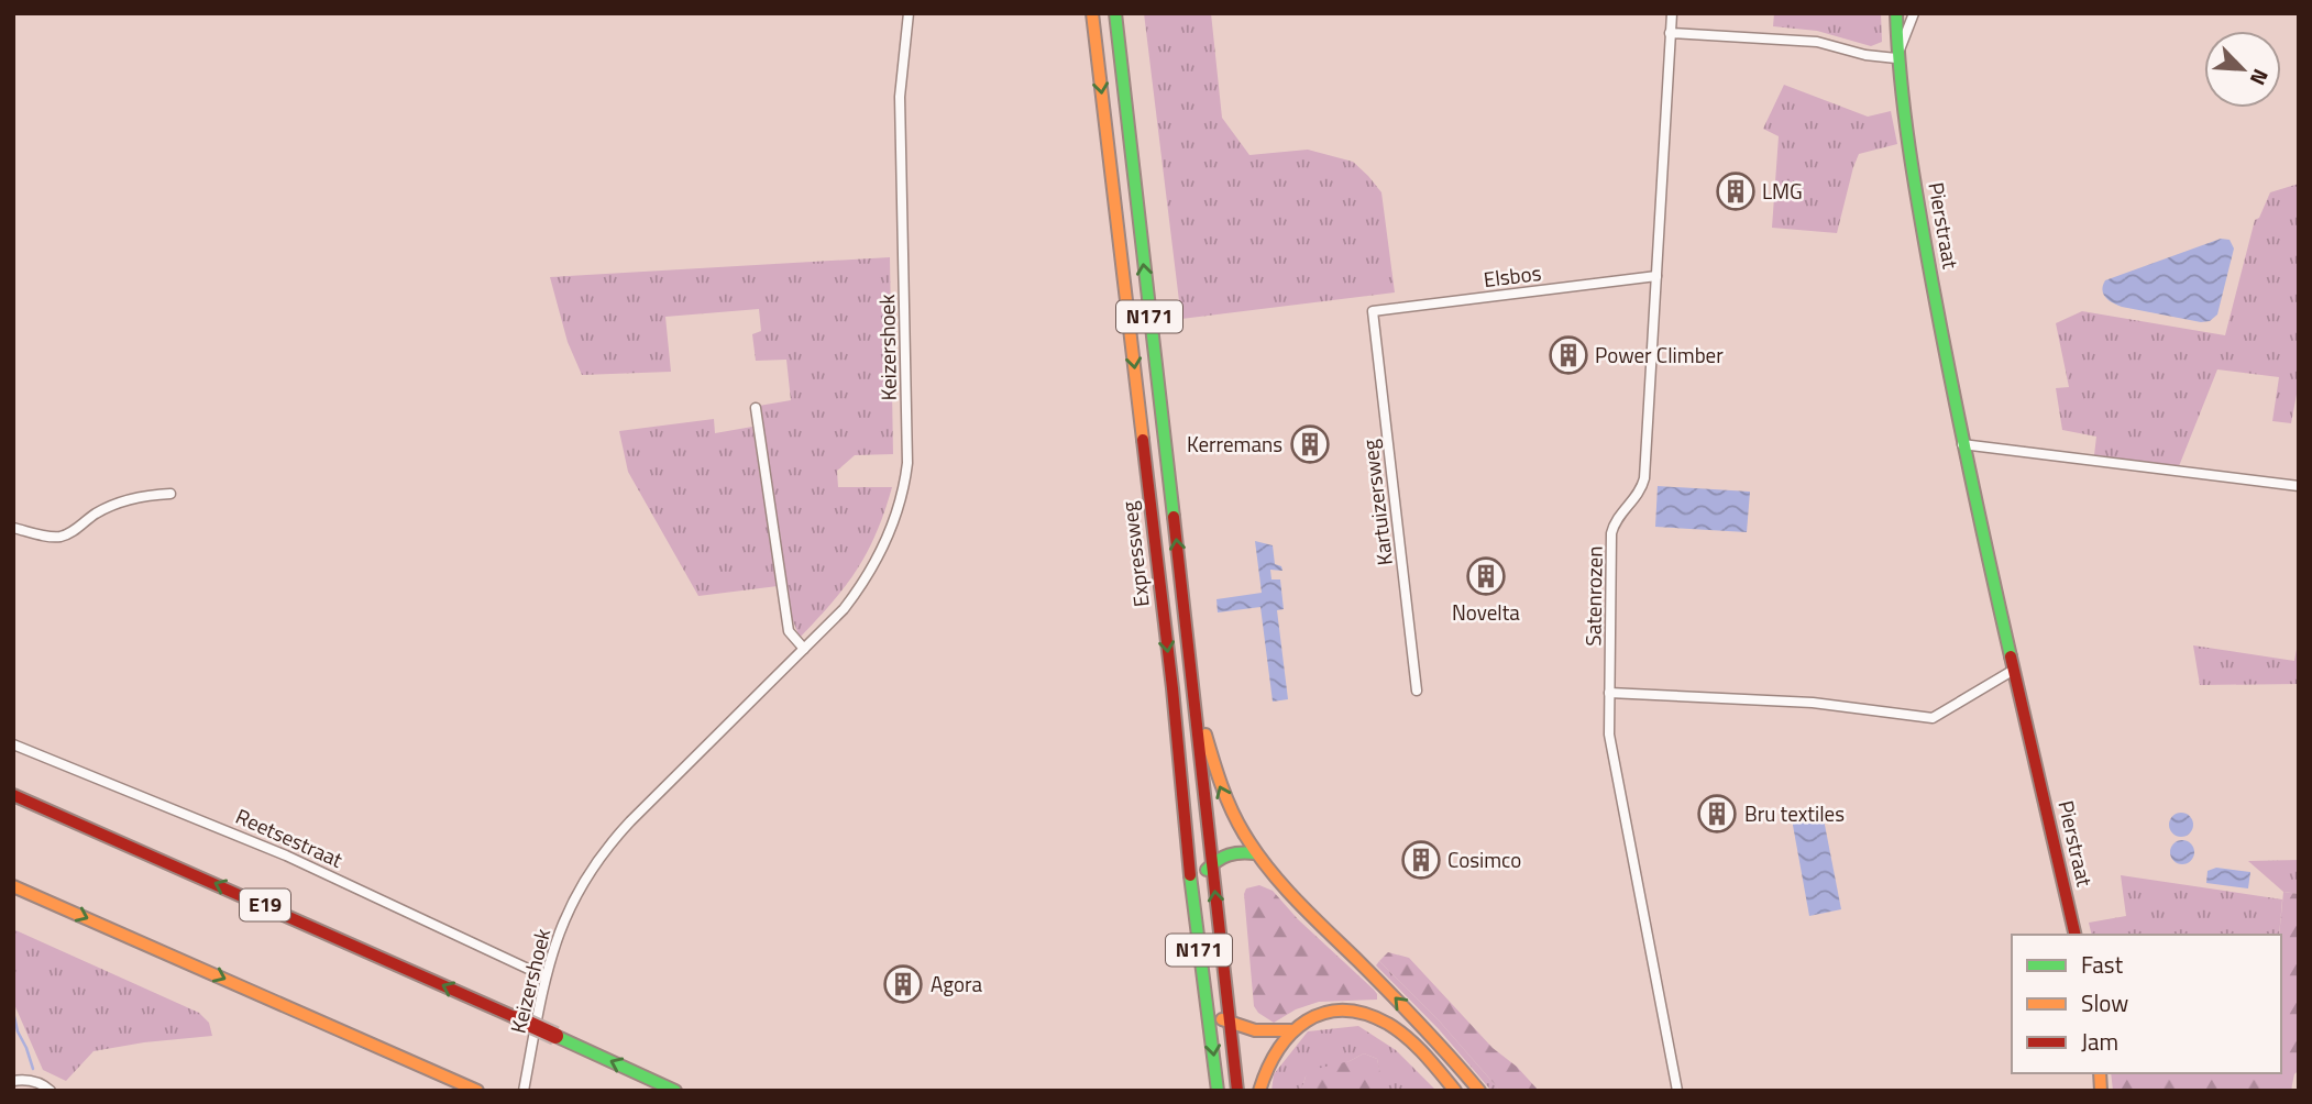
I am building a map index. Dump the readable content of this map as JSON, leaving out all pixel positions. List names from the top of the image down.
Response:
{
  "streets": {
    "main road": [
      "Pierstraat",
      "N171",
      "Expressweg",
      "E19"
    ],
    "street": [
      "Elsbos",
      "Keizershoek",
      "Kartuizersweg",
      "Satenrozen",
      "Reetsestraat"
    ]
  },
  "crossings": [
    ["Elsbos", "Kartuizersweg"],
    ["Elsbos", "Satenrozen"],
    ["Keizershoek", "Reetsestraat"]
  ],
  "places": {
    "building": [
      "LMG",
      "Power Climber",
      "Kerremans",
      "Novelta",
      "Bru textiles",
      "Cosimco",
      "Agora"
    ]
  },
  "legend": ["Fast", "Slow", "Jam"],
  "north": "bottom right"
}
